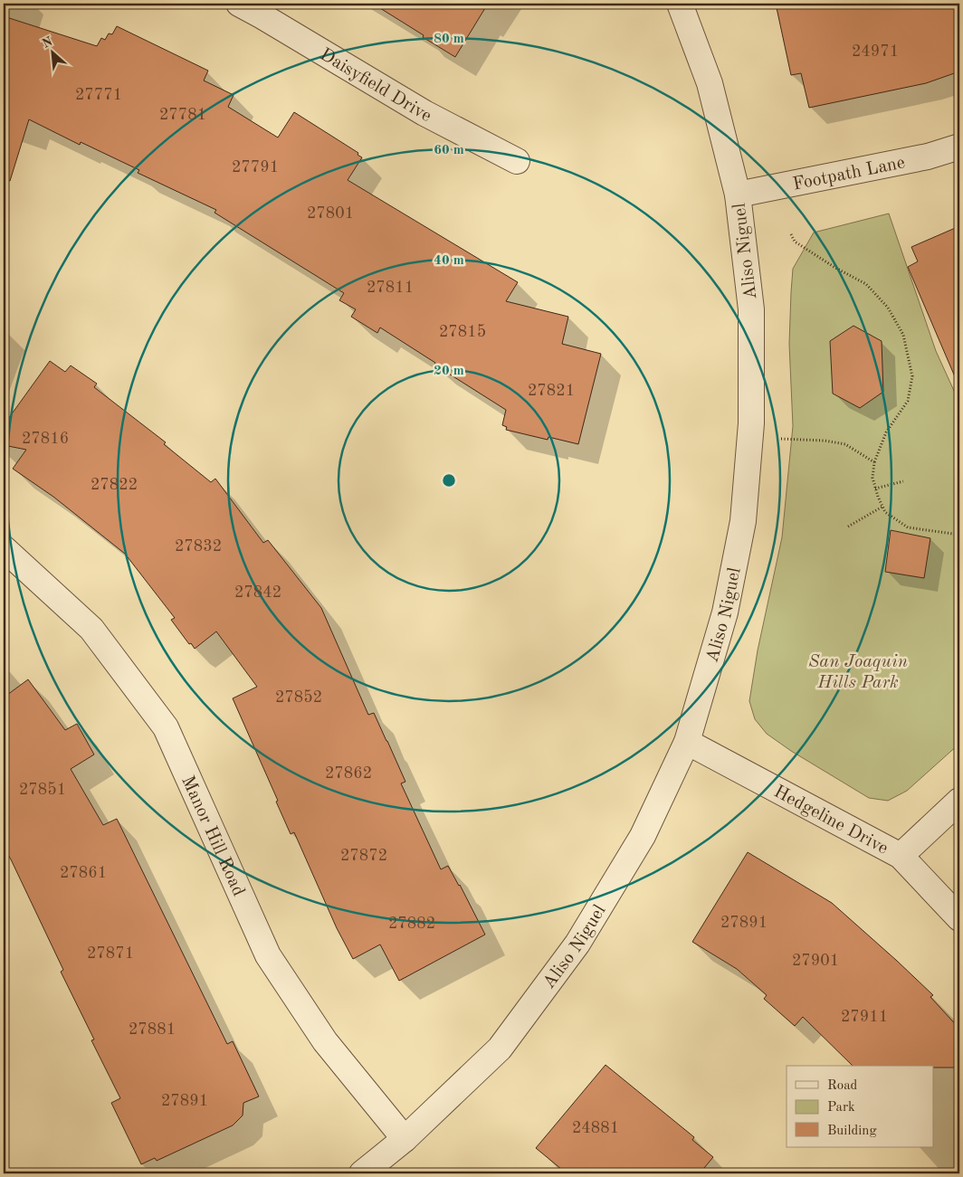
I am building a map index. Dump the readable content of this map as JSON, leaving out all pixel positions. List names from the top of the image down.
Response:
{
  "streets": {
    "street": [
      "Daisyfield Drive",
      "Footpath Lane",
      "Aliso Niguel",
      "Hedgeline Drive",
      "Manor Hill Road"
    ]
  },
  "crossings": [
    ["Footpath Lane", "Aliso Niguel"],
    ["Aliso Niguel", "Hedgeline Drive"],
    ["Aliso Niguel", "Manor Hill Road"]
  ],
  "parks": ["San Joaquin Hills Park"],
  "house_numbers": [
    "24971",
    "27771",
    "27781",
    "27791",
    "27801",
    "27811",
    "27815",
    "27821",
    "27816",
    "27822",
    "27832",
    "27842",
    "27852",
    "27862",
    "27851",
    "27872",
    "27861",
    "27891",
    "27882",
    "27871",
    "27901",
    "27911",
    "27881",
    "27891",
    "24881"
  ],
  "legend": ["Road", "Park", "Building"],
  "north": "top left",
  "rings": [
    "80 m",
    "60 m",
    "40 m",
    "20 m"
  ]
}
